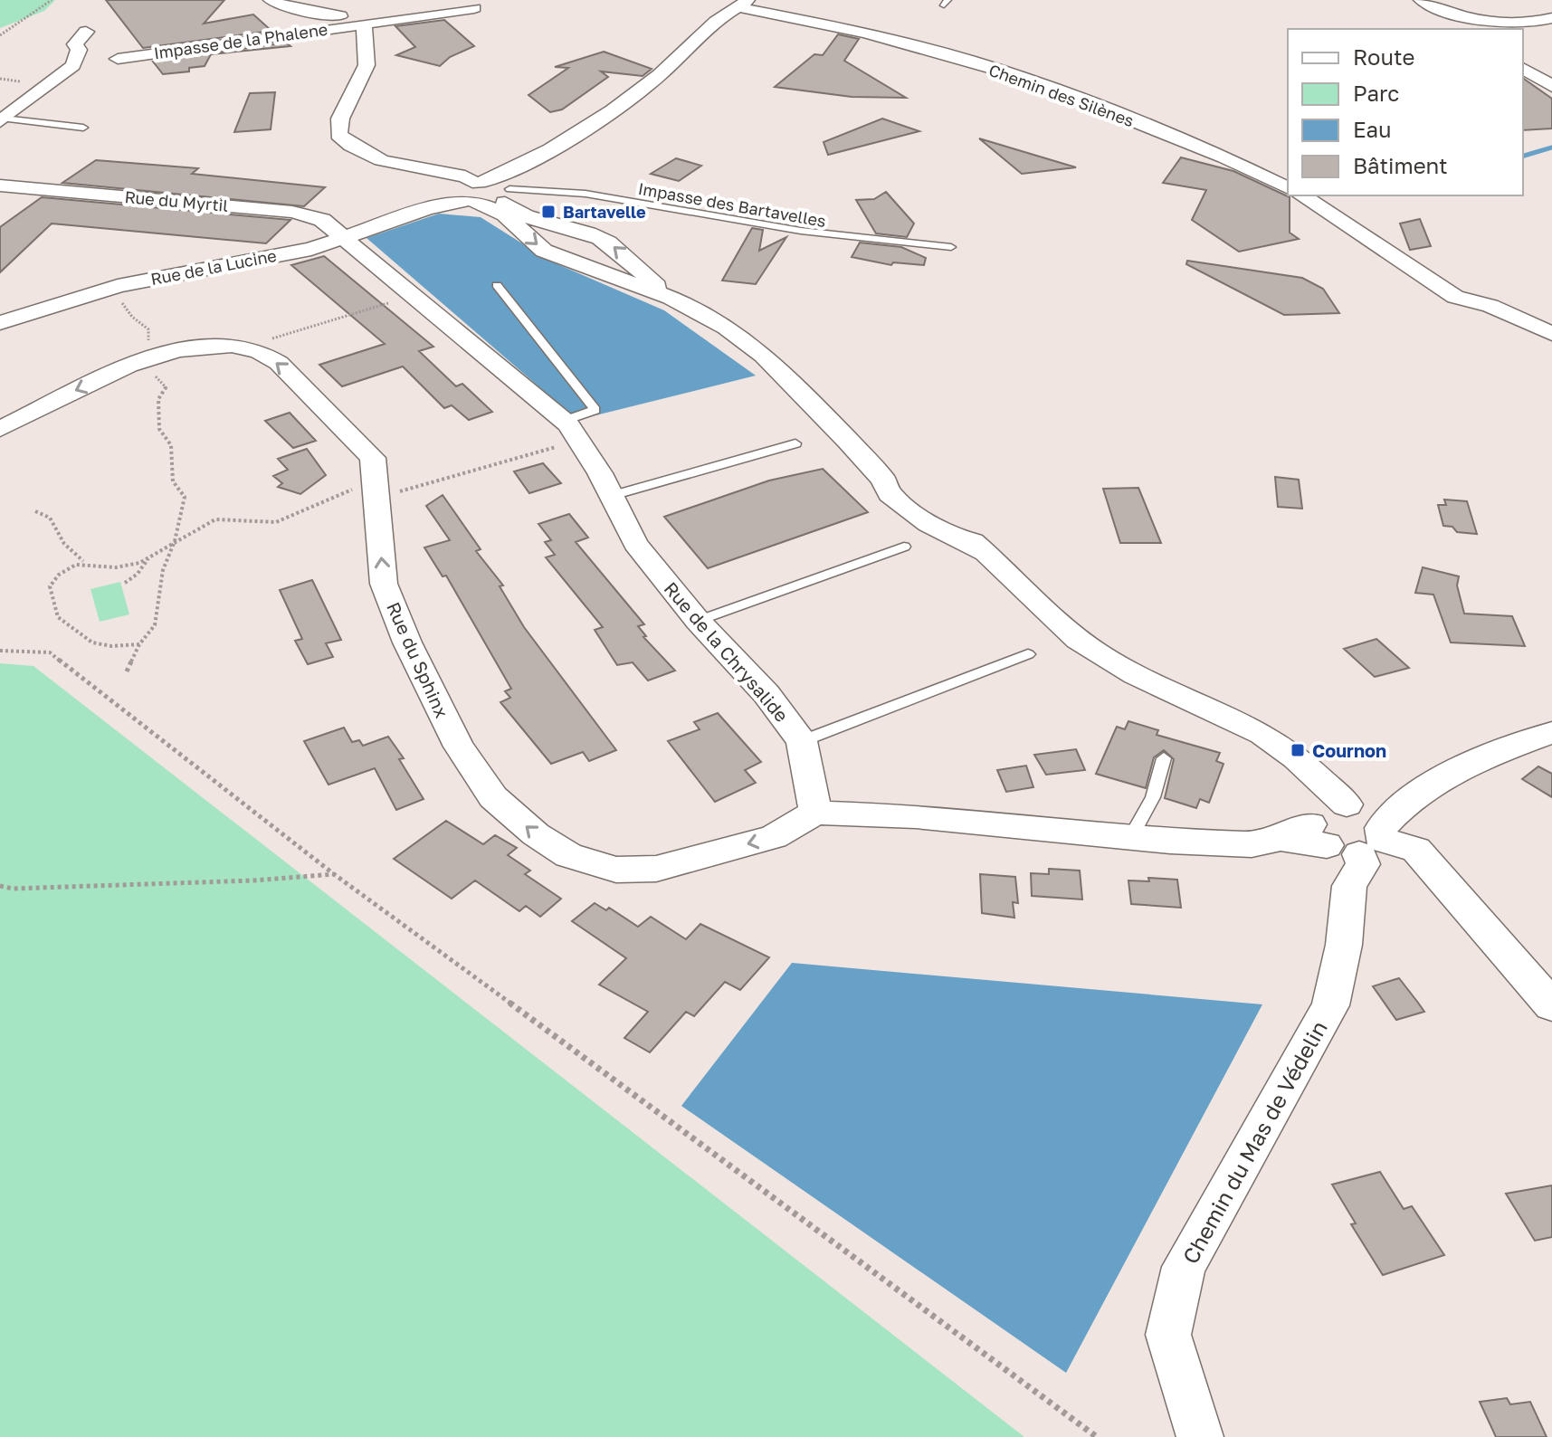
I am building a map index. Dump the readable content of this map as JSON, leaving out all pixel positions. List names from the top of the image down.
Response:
{
  "streets": {
    "street": [
      "Impasse de la Phalene",
      "Chemin des Silènes",
      "Rue du Myrtil",
      "Rue de la Lucine",
      "Rue de la Chrysalide",
      "Rue du Sphinx",
      "Chemin du Mas de Védelin"
    ],
    "lane": ["Impasse des Bartavelles"]
  },
  "crossings": [
    ["Rue du Myrtil", "Rue de la Lucine"],
    ["Rue du Myrtil", "Rue de la Chrysalide"],
    ["Rue de la Lucine", "Rue de la Chrysalide"],
    ["Rue de la Chrysalide", "Rue du Sphinx"]
  ],
  "places": {
    "transit": ["Bartavelle", "Cournon"]
  },
  "legend": [
    "Route",
    "Parc",
    "Eau",
    "Bâtiment"
  ]
}
